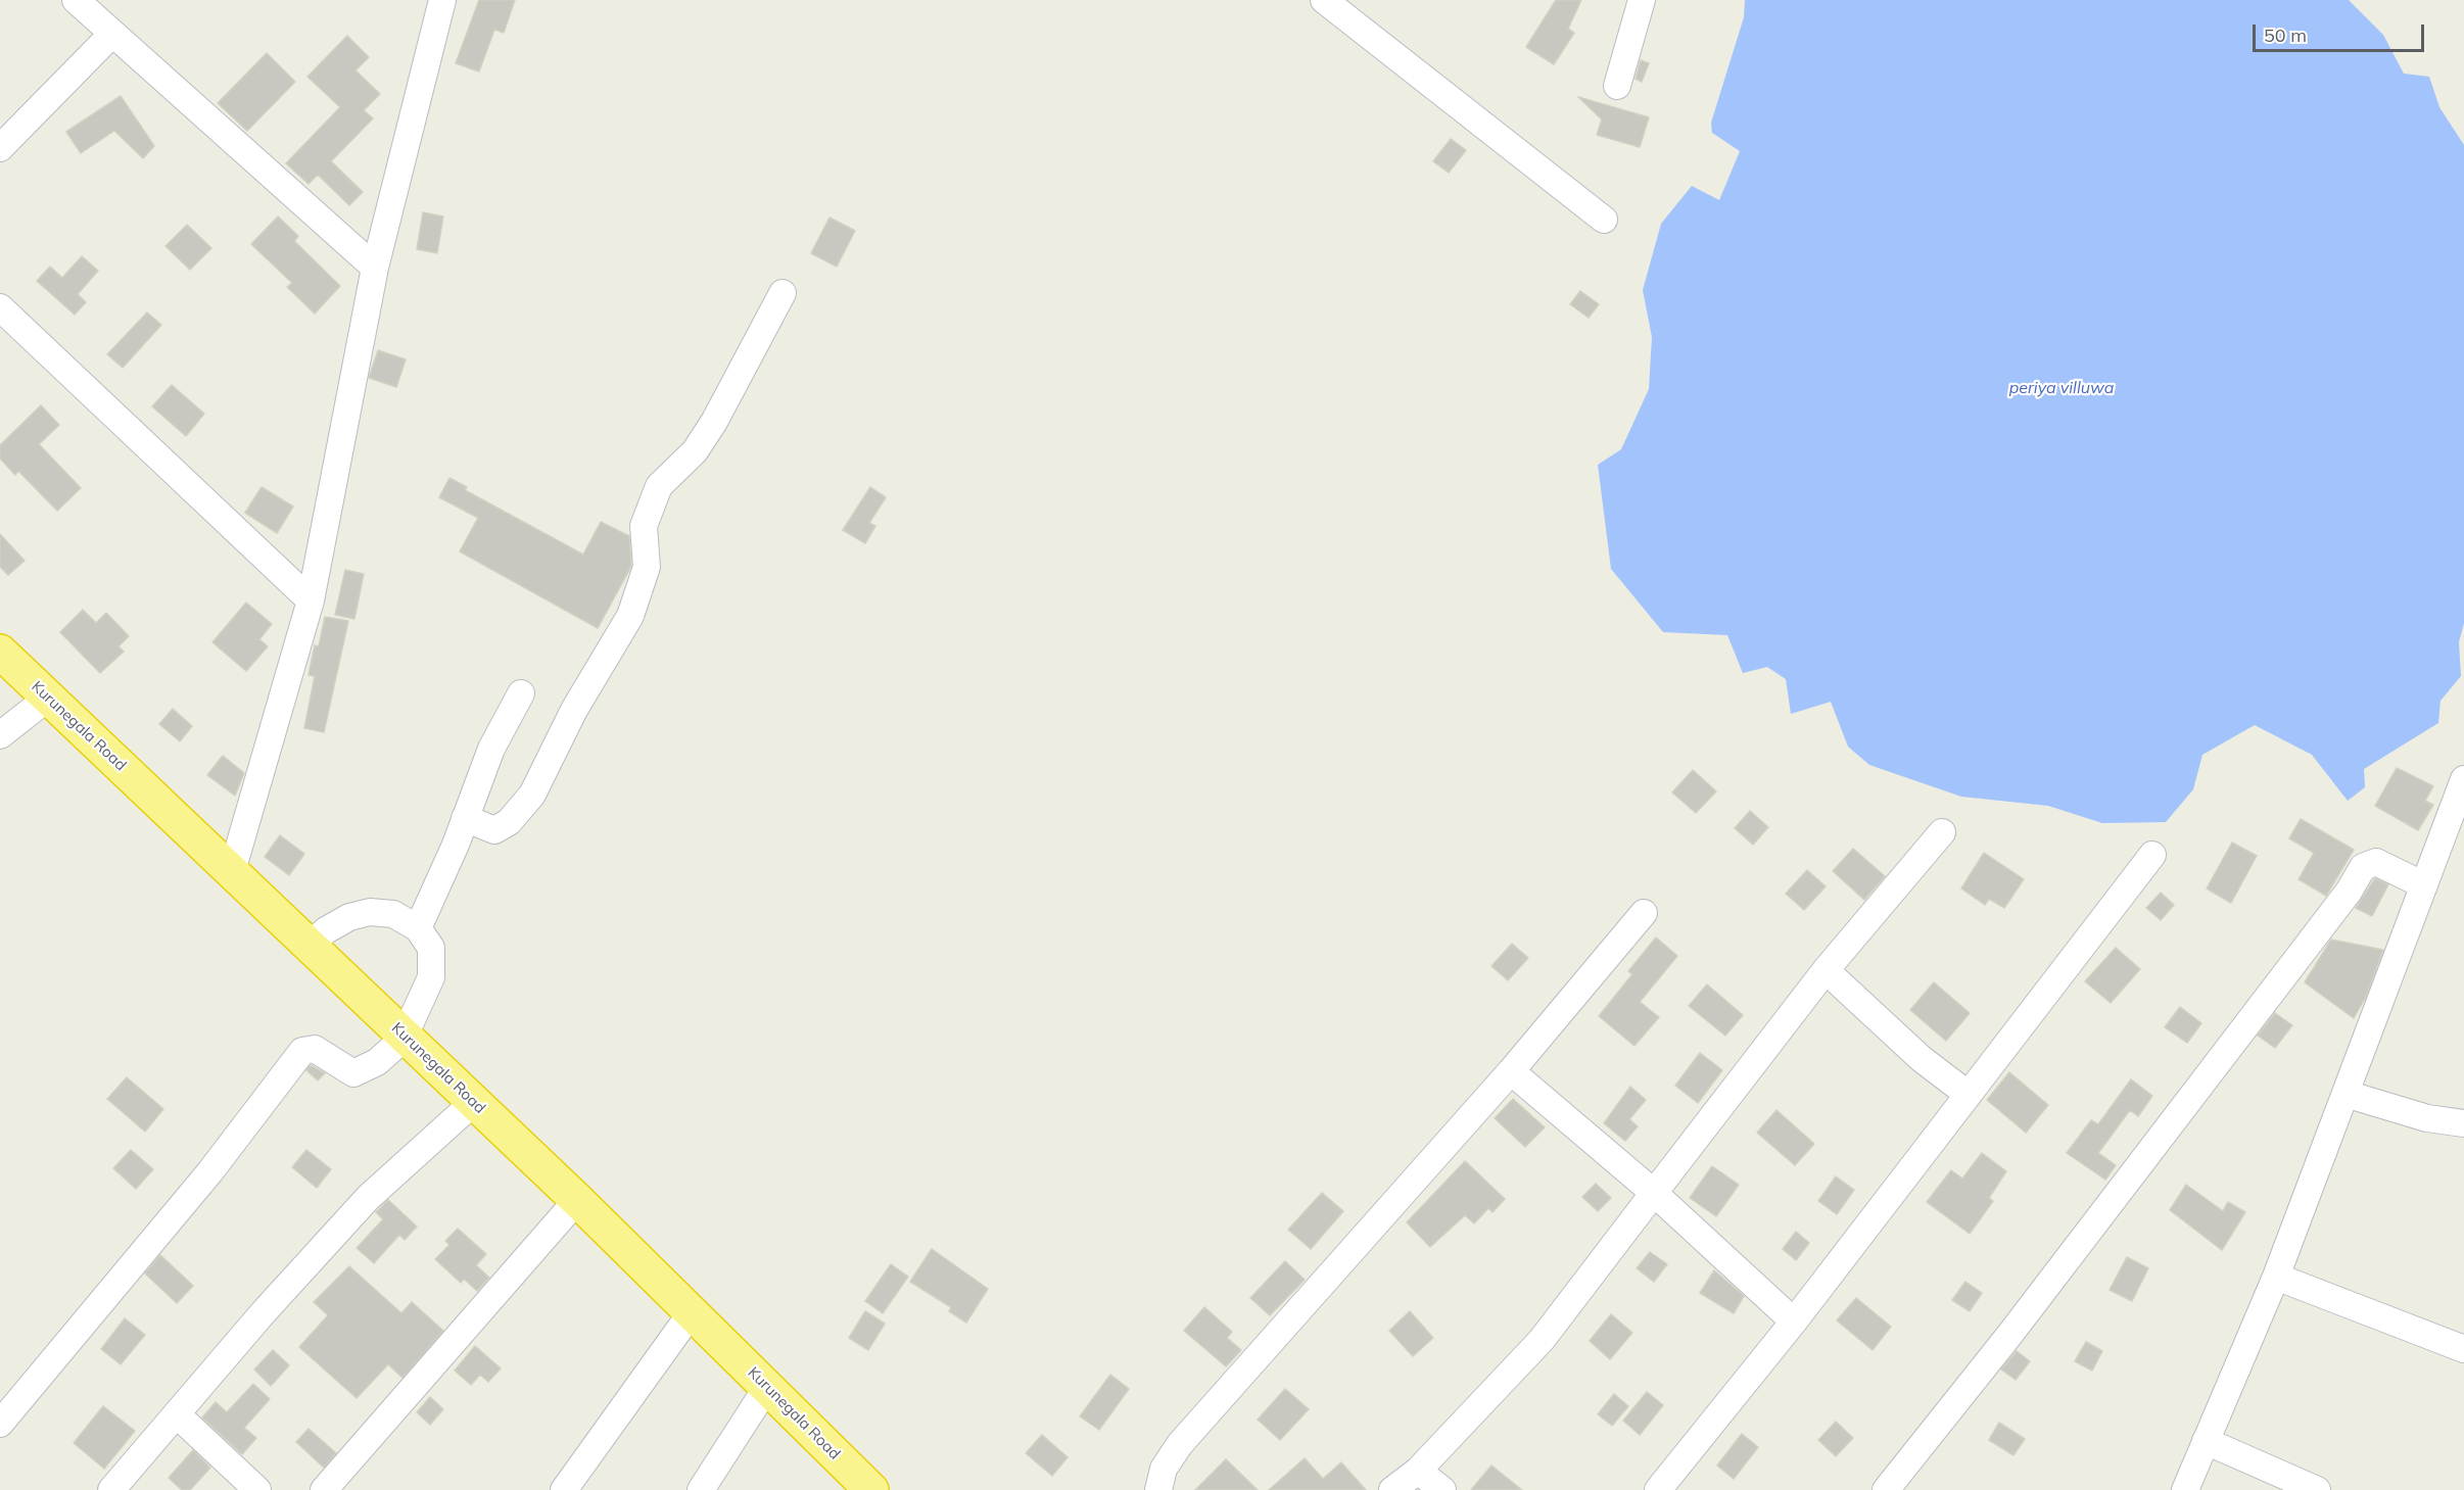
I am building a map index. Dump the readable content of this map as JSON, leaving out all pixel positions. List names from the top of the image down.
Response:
{
  "streets": {
    "highway": ["Kurunegala Road"]
  },
  "water": ["periya villuwa"],
  "scale_bar": "50 m"
}
